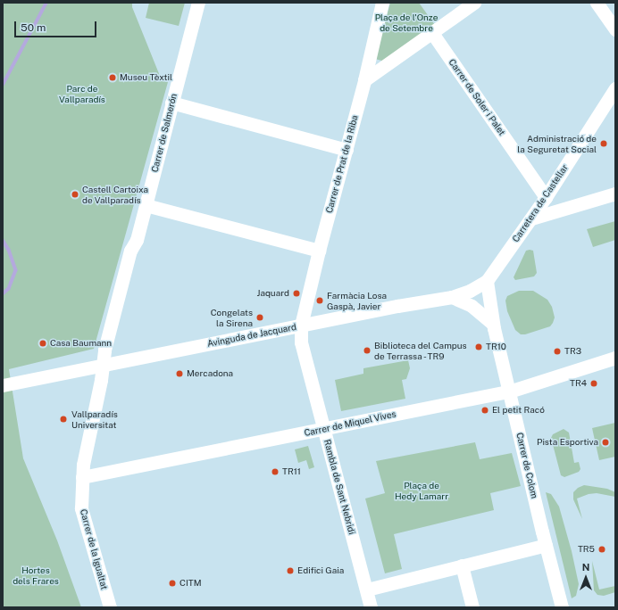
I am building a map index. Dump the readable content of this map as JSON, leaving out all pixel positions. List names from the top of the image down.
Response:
{
  "streets": {
    "street": [
      "Carrer de Soler i Palet",
      "Carrer de Salmerón",
      "Carrer de Prat de la Riba",
      "Carretera de Castellar",
      "Avinguda de Jacquard",
      "Carrer de Miquel Vives",
      "Carrer de Colom",
      "Rambla de Sant Nebridi",
      "Carrer de la Igualtat"
    ]
  },
  "crossings": [
    ["Carrer de Soler i Palet", "Carretera de Castellar"],
    ["Carrer de Salmerón", "Avinguda de Jacquard"],
    ["Carrer de Salmerón", "Carrer de la Igualtat"],
    ["Carrer de Prat de la Riba", "Avinguda de Jacquard"],
    ["Carrer de Prat de la Riba", "Rambla de Sant Nebridi"],
    ["Carretera de Castellar", "Avinguda de Jacquard"],
    ["Carretera de Castellar", "Carrer de Colom"],
    ["Avinguda de Jacquard", "Carrer de Colom"],
    ["Avinguda de Jacquard", "Rambla de Sant Nebridi"],
    ["Avinguda de Jacquard", "Carrer de la Igualtat"],
    ["Carrer de Miquel Vives", "Carrer de Colom"],
    ["Carrer de Miquel Vives", "Rambla de Sant Nebridi"],
    ["Carrer de Miquel Vives", "Carrer de la Igualtat"]
  ],
  "parks": [
    "Plaça de l'Onze de Setembre",
    "Parc de Vallparadís",
    "Plaça de Hedy Lamarr",
    "Hortes dels Frares"
  ],
  "places": [
    "Museu Tèxtil",
    "Administració de la Seguretat Social",
    "Castell Cartoixa de Vallparadís",
    "Jaquard",
    "Farmàcia Losa Gaspà, Javier",
    "Congelats la Sirena",
    "Casa Baumann",
    "TR10",
    "Biblioteca del Campus de Terrassa - TR9",
    "TR3",
    "Mercadona",
    "TR4",
    "El petit Racó",
    "Vallparadís Universitat",
    "Pista Esportiva",
    "TR11",
    "TR5",
    "Edifici Gaia",
    "CITM"
  ],
  "scale_bar": "50 m",
  "north": "top"
}
